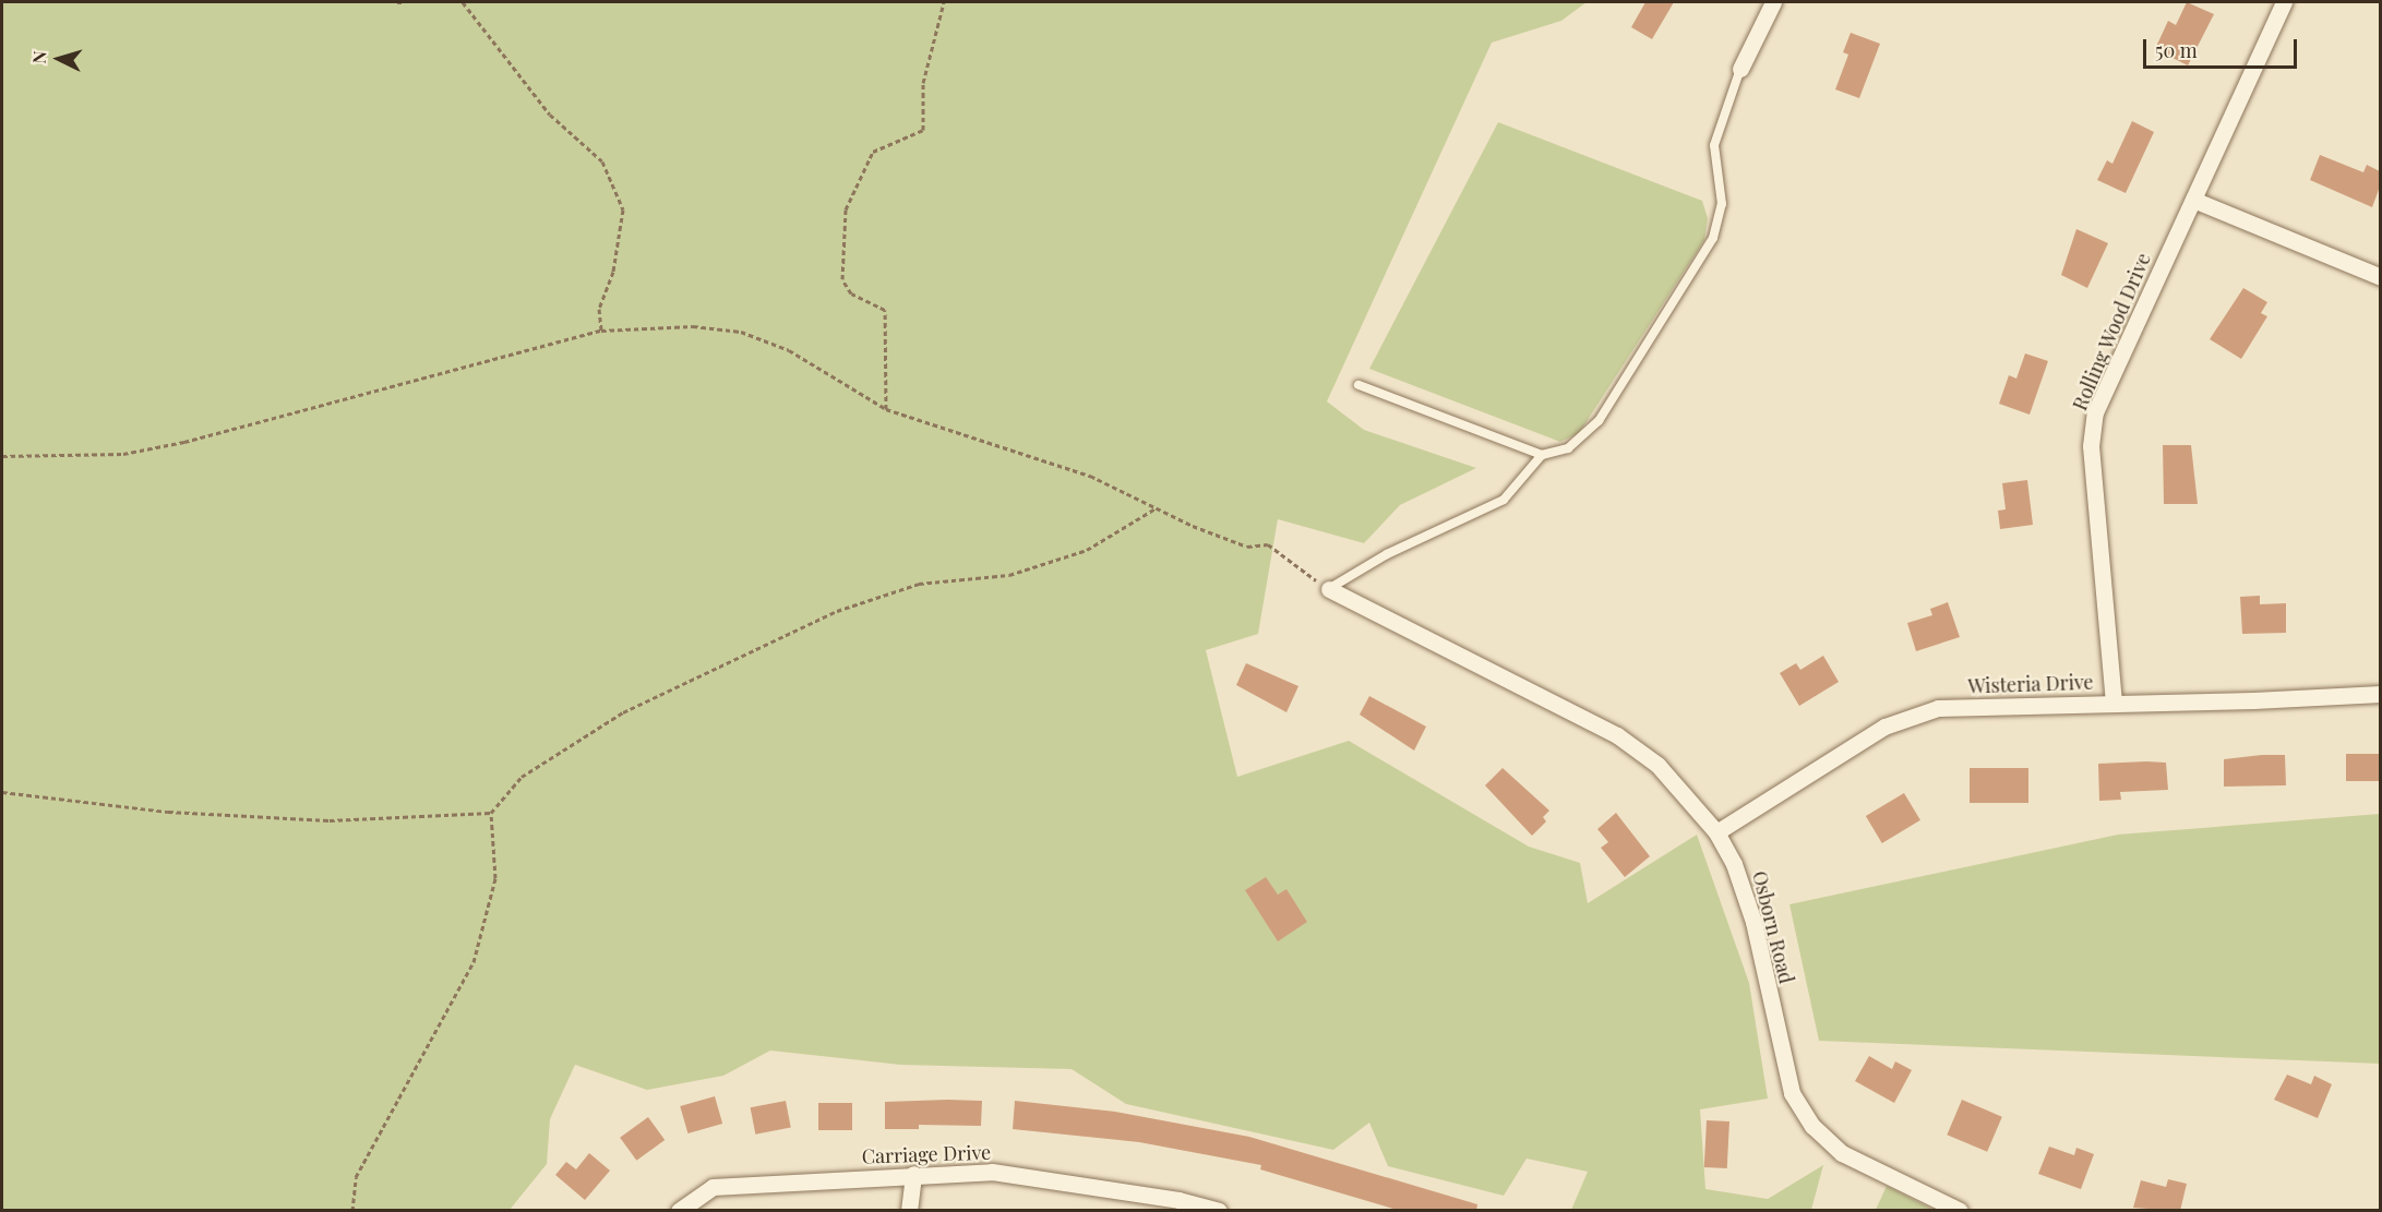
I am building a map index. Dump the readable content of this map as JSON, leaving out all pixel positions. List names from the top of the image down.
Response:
{
  "streets": {
    "street": [
      "Rolling Wood Drive",
      "Wisteria Drive",
      "Osborn Road",
      "Carriage Drive"
    ]
  },
  "crossings": [
    ["Rolling Wood Drive", "Wisteria Drive"],
    ["Wisteria Drive", "Osborn Road"]
  ],
  "scale_bar": "50 m",
  "north": "left"
}
